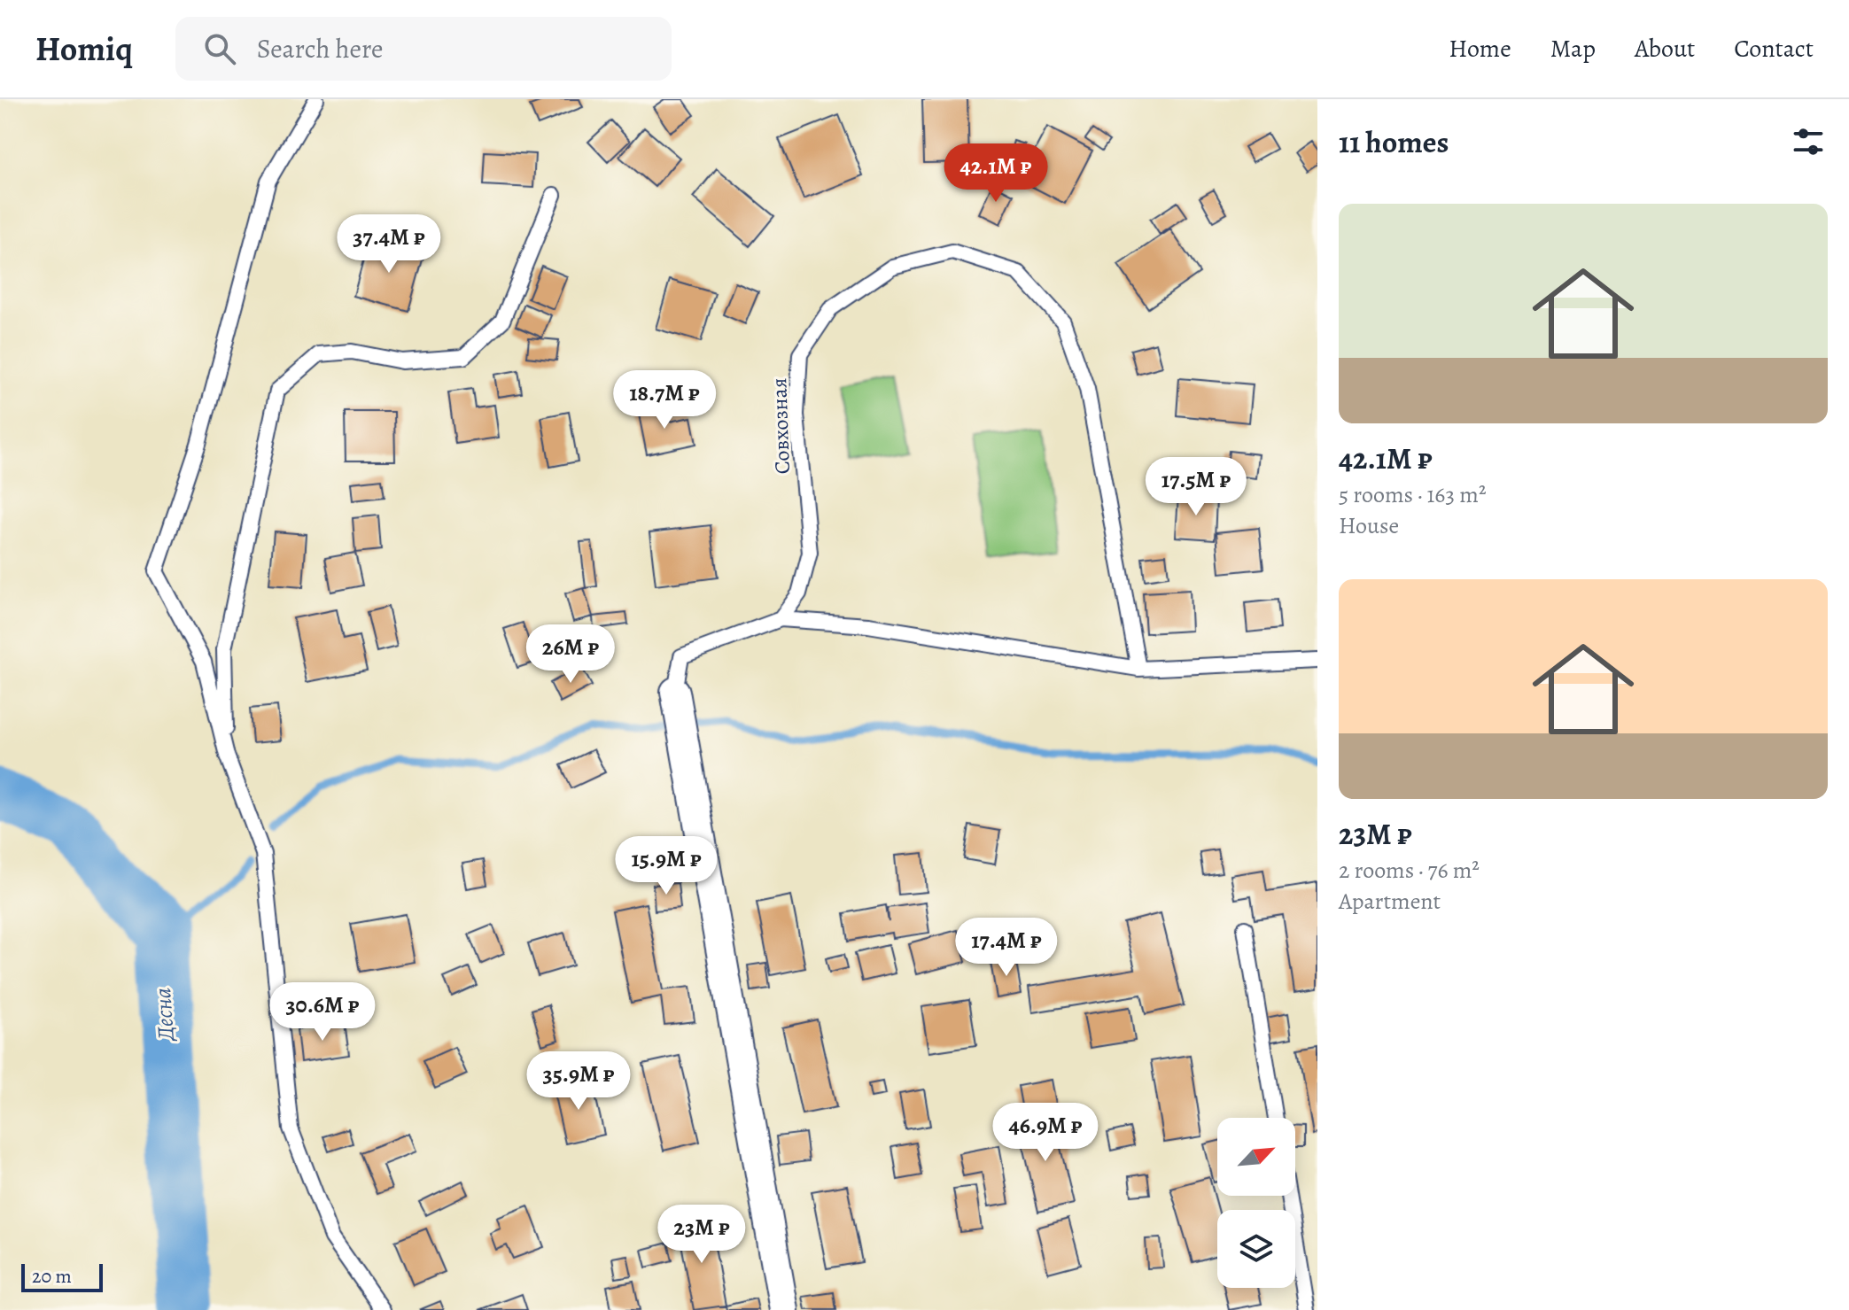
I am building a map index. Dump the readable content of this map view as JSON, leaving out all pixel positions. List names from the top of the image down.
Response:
{
  "streets": {
    "lane": ["Совхозная"]
  },
  "water": ["Десна"],
  "scale_bar": "20 m",
  "north": "top right",
  "page": {
    "header": "Homiq",
    "search": "Search here",
    "nav": [
      "Home",
      "Map",
      "About",
      "Contact"
    ],
    "heading": "11 homes",
    "price": [
      "42.1M ₽",
      "37.4M ₽",
      "18.7M ₽",
      "17.5M ₽",
      "26M ₽",
      "15.9M ₽",
      "17.4M ₽",
      "30.6M ₽",
      "35.9M ₽",
      "46.9M ₽",
      "23M ₽"
    ],
    "list": [
      {
        "name": "42.1M ₽",
        "note": "5 rooms · 163 m² · House"
      },
      {
        "name": "23M ₽",
        "note": "2 rooms · 76 m² · Apartment"
      }
    ],
    "scale": "20 m"
  }
}
